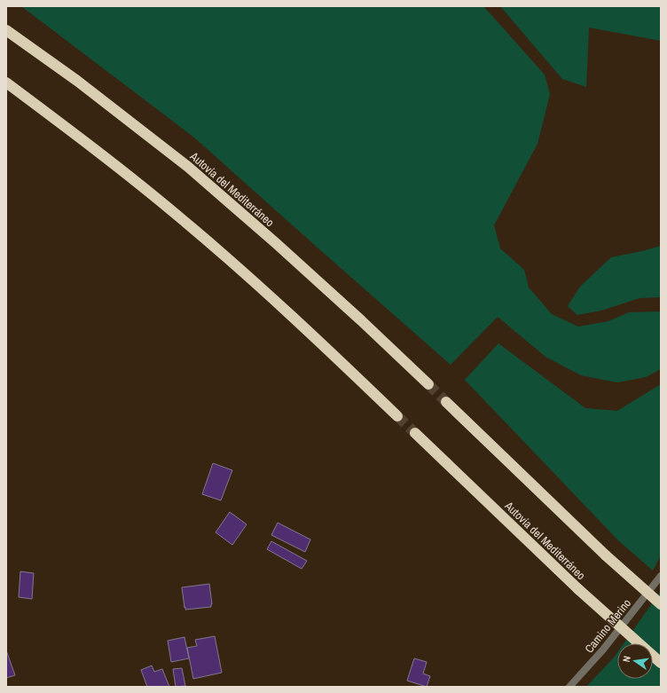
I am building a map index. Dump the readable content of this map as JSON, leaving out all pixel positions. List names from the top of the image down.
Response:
{
  "streets": {
    "highway": ["Autovía del Mediterráneo"],
    "street": ["Camino Merino"]
  },
  "north": "left"
}
